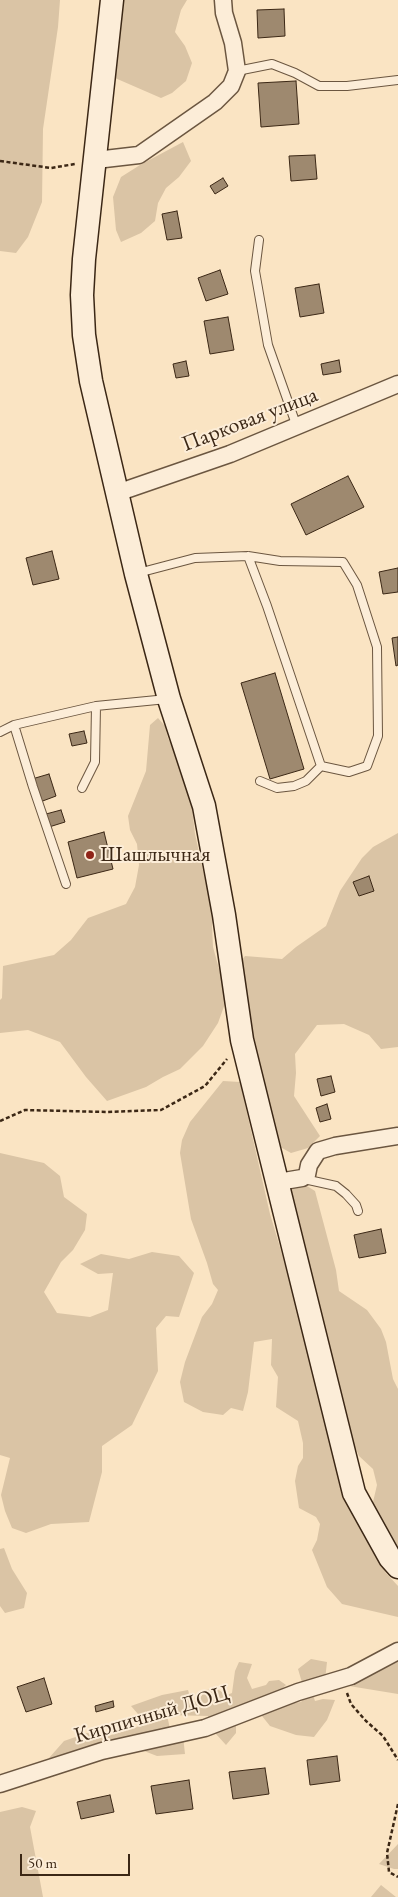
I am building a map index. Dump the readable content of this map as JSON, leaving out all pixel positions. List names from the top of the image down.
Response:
{
  "streets": {
    "street": ["Парковая улица", "Кирпичный ДОЦ"]
  },
  "places": ["Шашлычная"],
  "scale_bar": "50 m"
}
